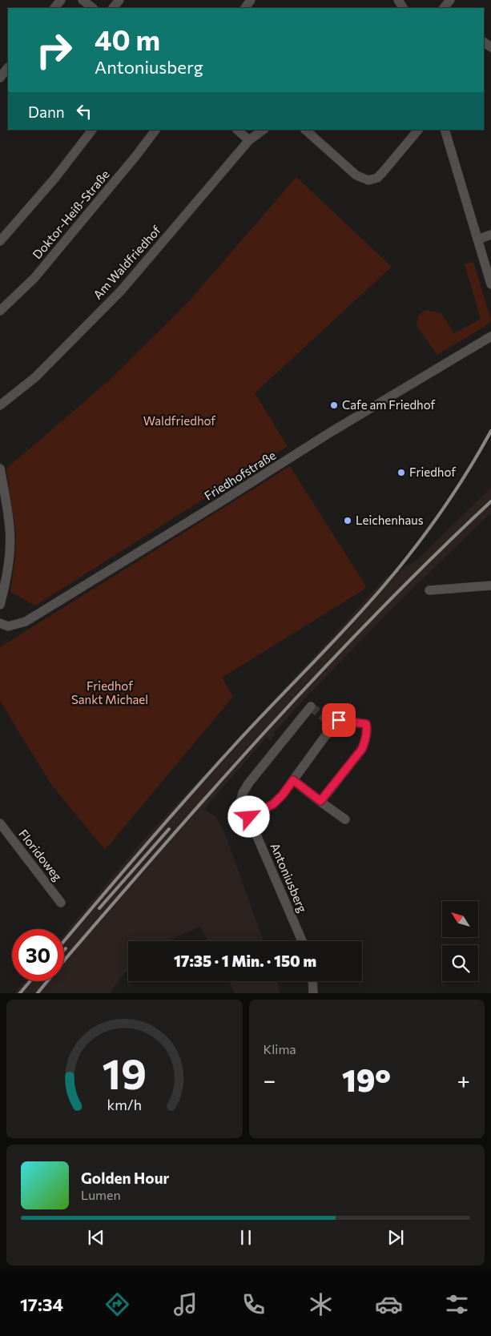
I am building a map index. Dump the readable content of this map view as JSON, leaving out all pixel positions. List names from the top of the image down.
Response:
{
  "streets": {
    "street": [
      "Doktor-Heiß-Straße",
      "Am Waldfriedhof",
      "Friedhofstraße",
      "Floridoweg",
      "Antoniusberg"
    ]
  },
  "parks": ["Waldfriedhof", "Friedhof Sankt Michael"],
  "places": ["Cafe am Friedhof", "Friedhof", "Leichenhaus"],
  "north": "top left",
  "page": {
    "turn": ["40 m", "Antoniusberg"],
    "then": "Dann",
    "limit": "30",
    "trip": "17:35 · 1 Min. · 150 m",
    "tile": "Klima",
    "heat": ["−", "19°", "+"],
    "song": ["Golden Hour", "Lumen"],
    "tabs": "17:34",
    "gauge": ["19", "km/h"]
  }
}
